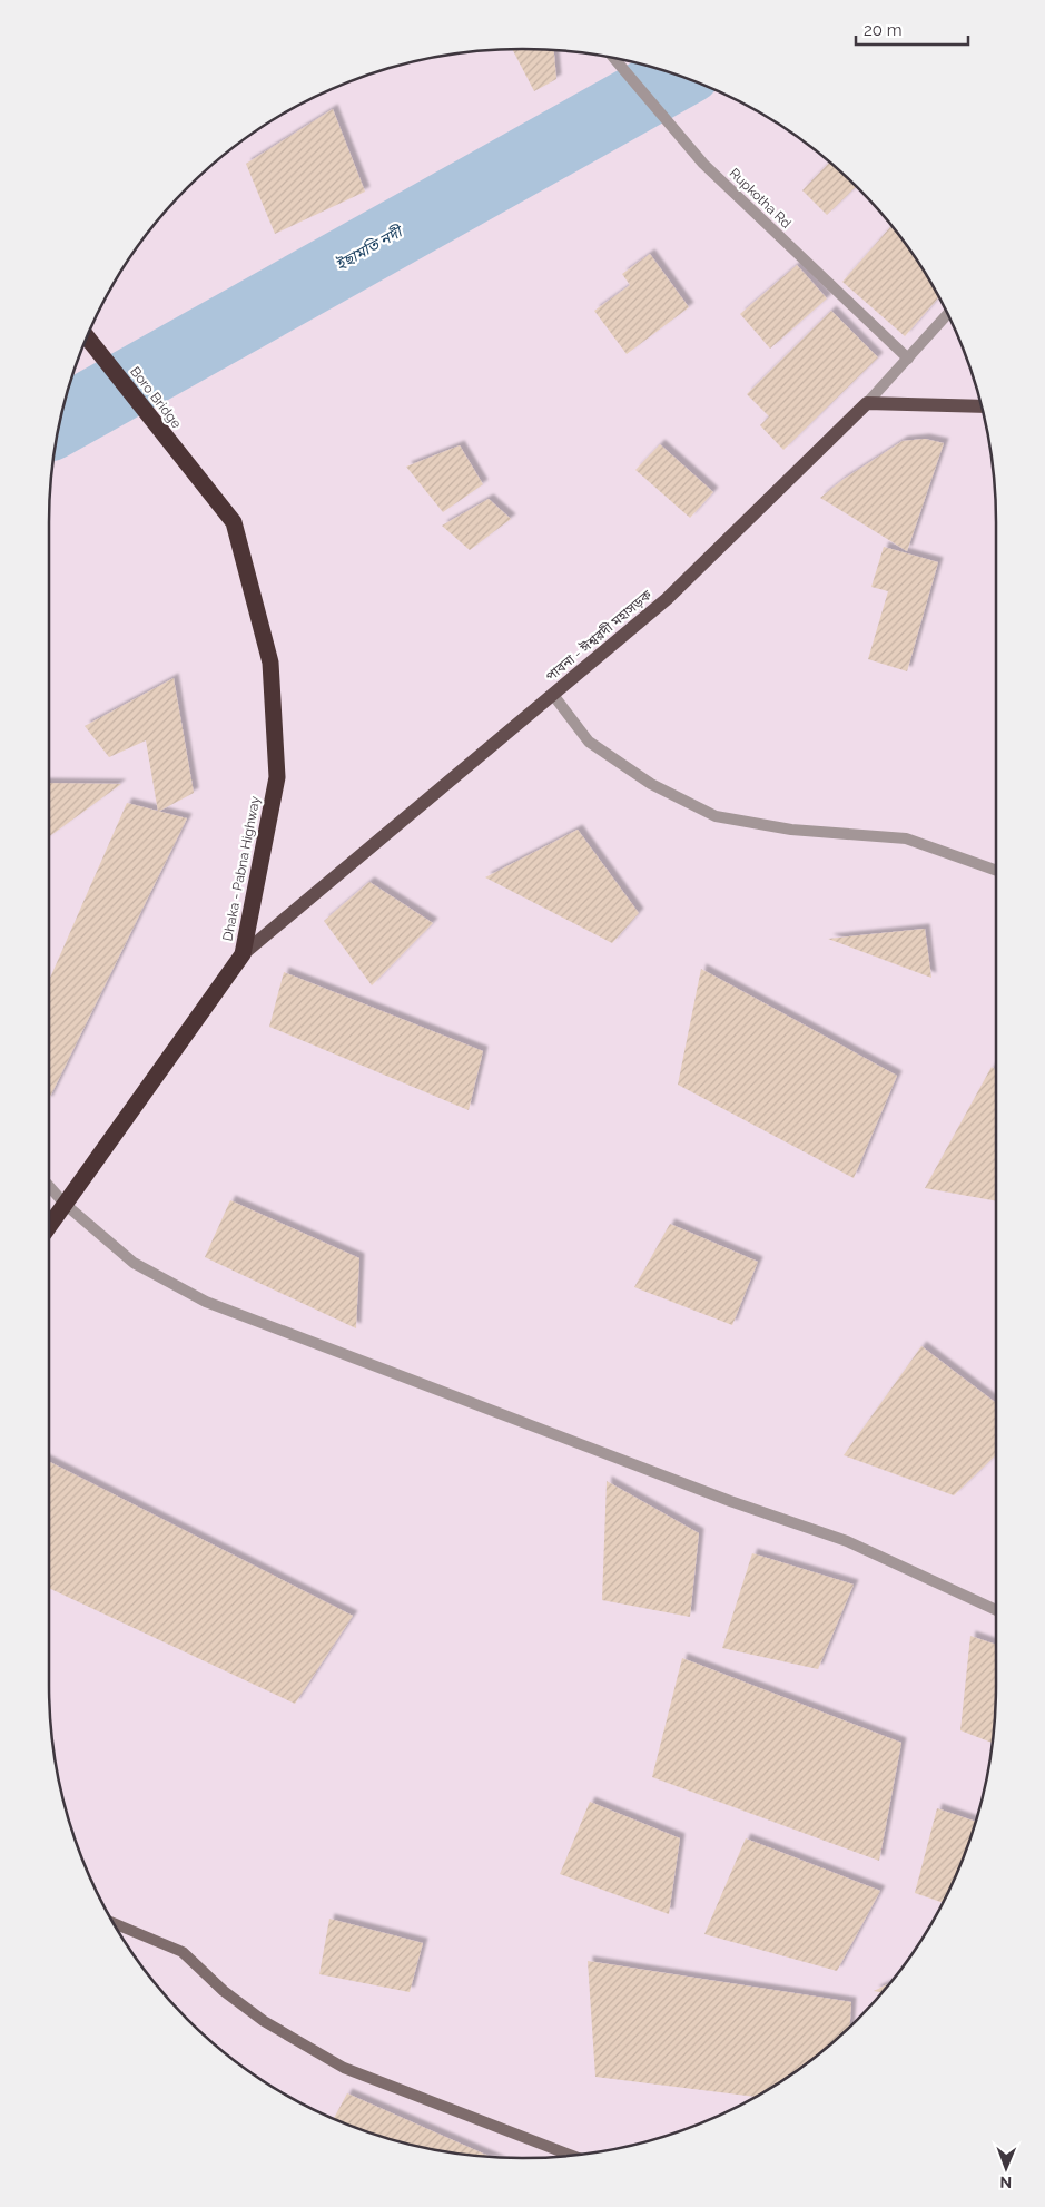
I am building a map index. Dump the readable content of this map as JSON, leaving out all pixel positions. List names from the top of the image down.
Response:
{
  "streets": {
    "highway": ["Boro Bridge", "Dhaka - Pabna Highway"],
    "main road": ["পাবনা - ঈশ্বরদী মহাসড়ক"],
    "street": ["Rupkotha Rd"]
  },
  "crossings": [
    ["Boro Bridge", "Dhaka - Pabna Highway"],
    ["পাবনা - ঈশ্বরদী মহাসড়ক", "Dhaka - Pabna Highway"]
  ],
  "water": ["ইছামতি নদী"],
  "scale_bar": "20 m",
  "north": "bottom"
}
